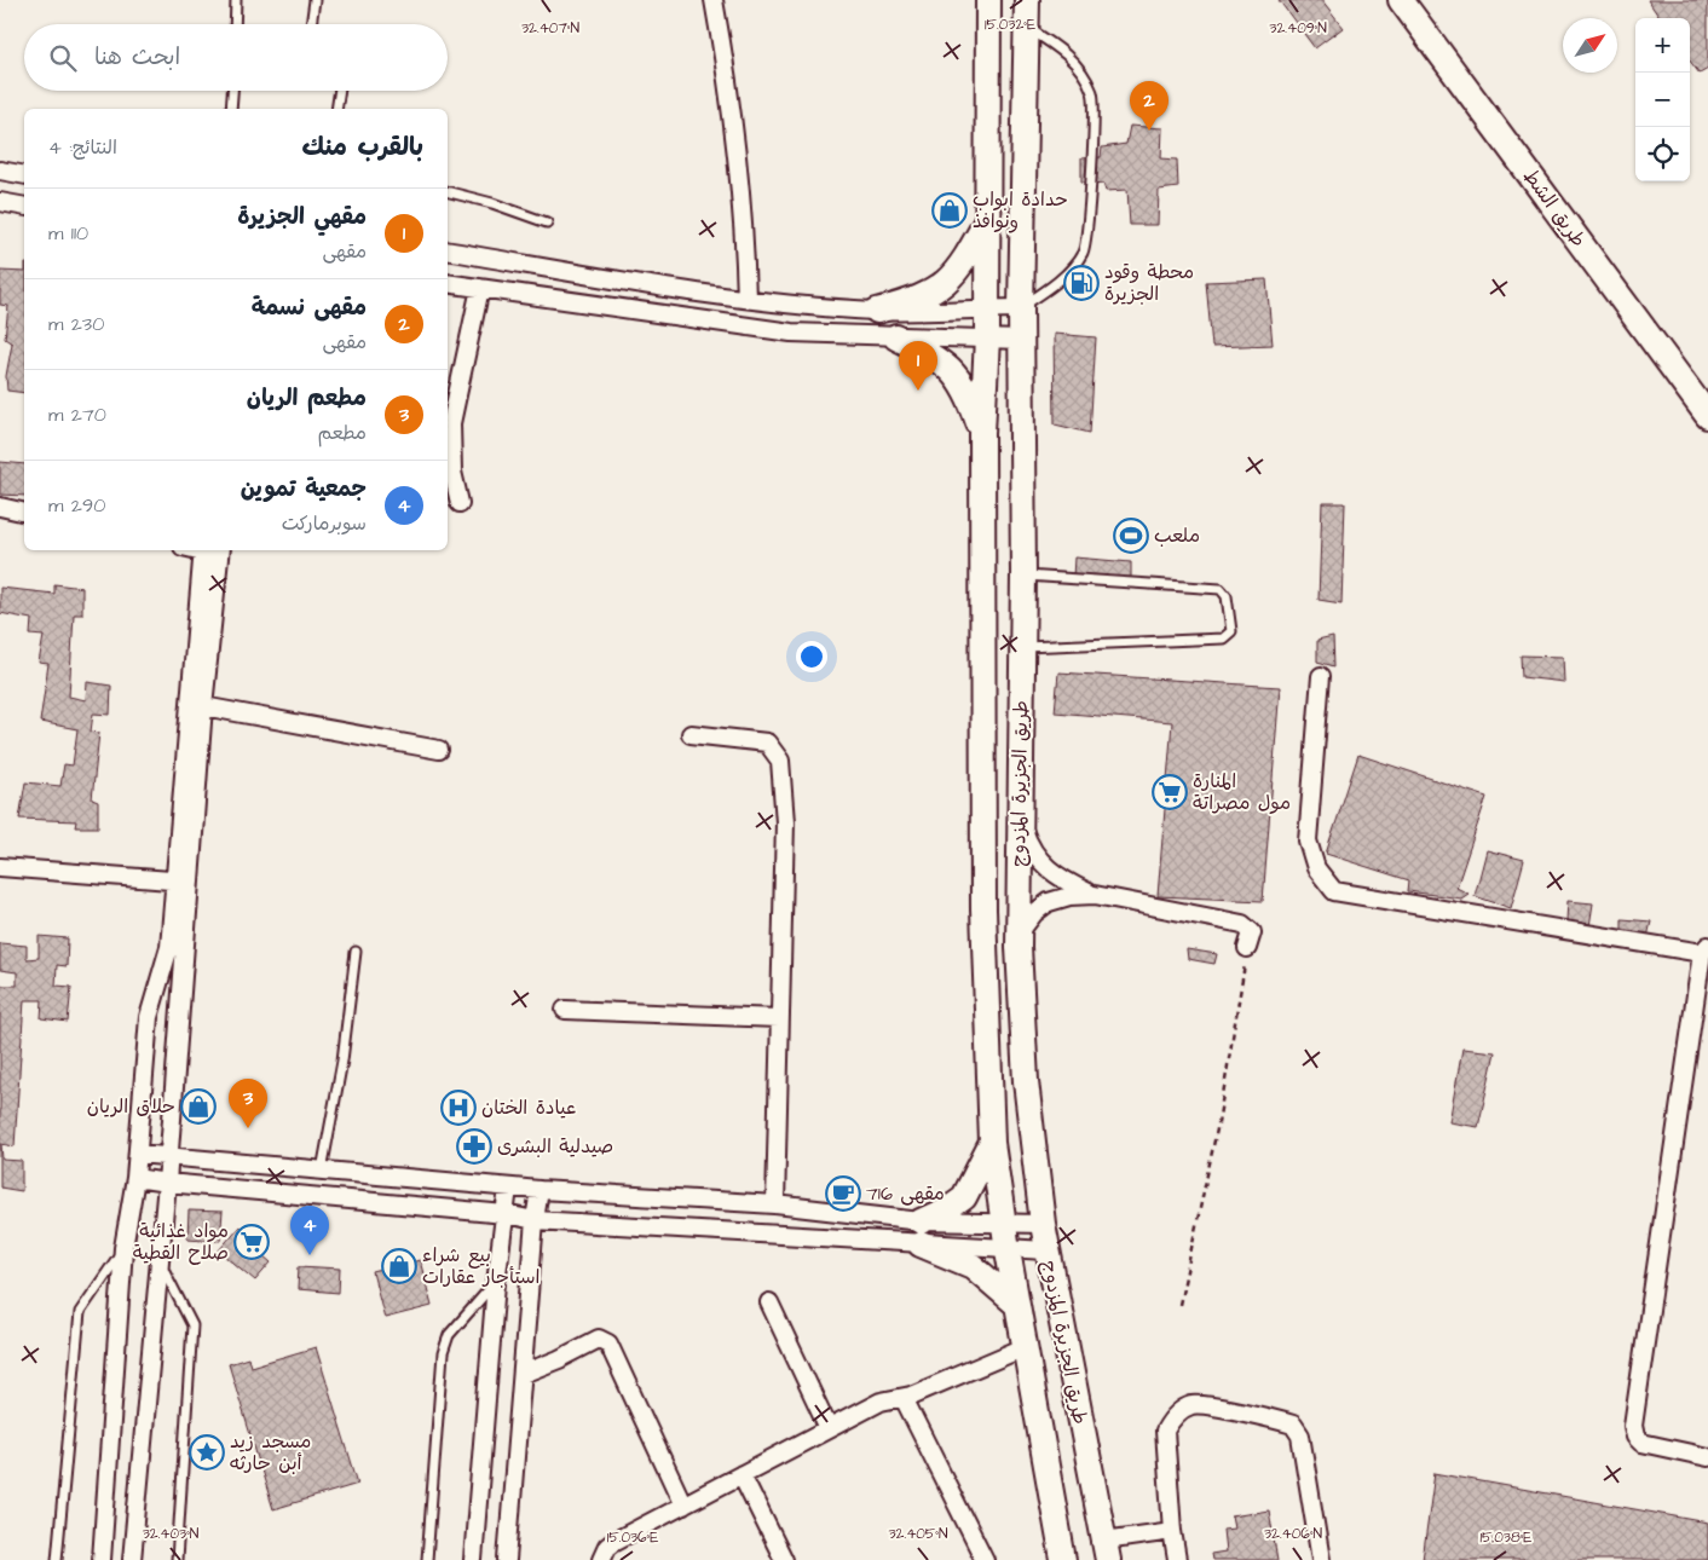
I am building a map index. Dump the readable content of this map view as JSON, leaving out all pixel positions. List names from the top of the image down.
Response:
{
  "streets": {
    "main road": ["طريق الشط", "طريق الجزيرة المزدوج"]
  },
  "places": {
    "shop": ["حدادة ابواب ونوافذ", "حلاق الريان", "بيع شراء استأجار عقارات"],
    "fuel station": ["محطة وقود الجزيرة"],
    "sports": ["ملعب"],
    "supermarket": ["المنارة مول مصراتة", "مواد غذائية صلاح القطية"],
    "hospital": ["عيادة الختان"],
    "pharmacy": ["صيدلية البشرى"],
    "cafe": ["مقهى 716"],
    "place": ["مسجد زيد أبن حارثه"]
  },
  "north": "top right",
  "page": {
    "map_buttons": ["+", "−"],
    "search": "ابحث هنا",
    "pins": [
      "2",
      "1",
      "3",
      "4"
    ],
    "heading": ["بالقرب منك", "النتائج: 4"],
    "list": [
      {
        "mark": "1",
        "name": "مقهي الجزيرة",
        "note": "مقهى",
        "value": "110 m"
      },
      {
        "mark": "2",
        "name": "مقهى نسمة",
        "note": "مقهى",
        "value": "230 m"
      },
      {
        "mark": "3",
        "name": "مطعم الريان",
        "note": "مطعم",
        "value": "270 m"
      },
      {
        "mark": "4",
        "name": "جمعية تموين",
        "note": "سوبرماركت",
        "value": "290 m"
      }
    ]
  },
  "coordinates": [
    "15.032°E",
    "32.407°N",
    "32.409°N",
    "32.403°N",
    "32.405°N",
    "32.406°N",
    "15.036°E",
    "15.038°E"
  ]
}
